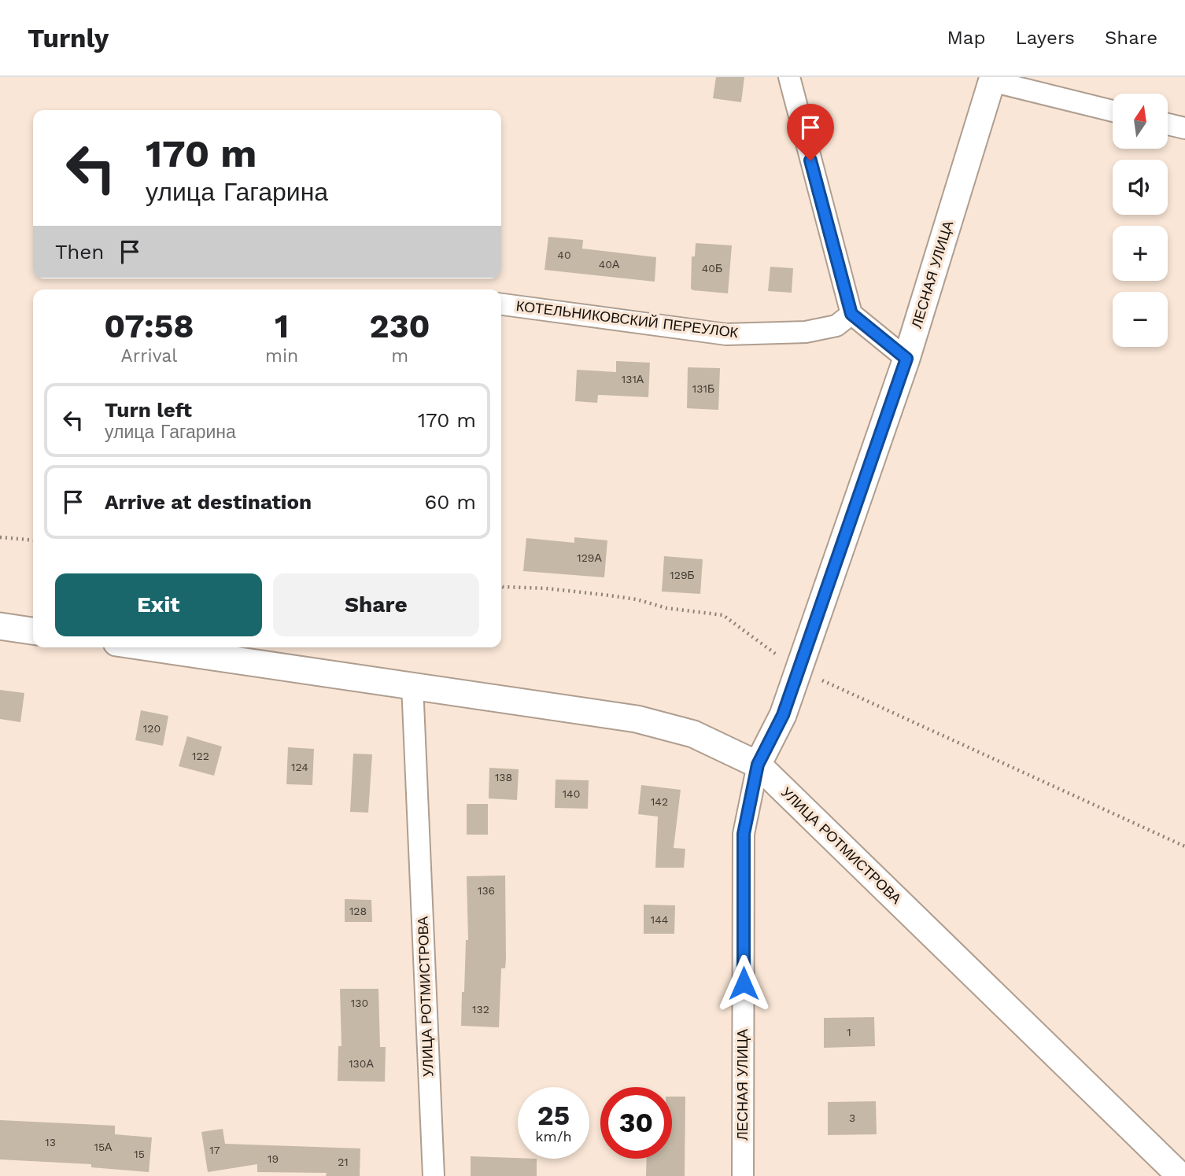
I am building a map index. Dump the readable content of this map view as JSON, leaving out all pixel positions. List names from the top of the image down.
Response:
{
  "streets": {
    "street": ["ЛЕСНАЯ УЛИЦА", "КОТЕЛЬНИКОВСКИЙ ПЕРЕУЛОК", "УЛИЦА РОТМИСТРОВА"]
  },
  "crossings": [
    ["ЛЕСНАЯ УЛИЦА", "УЛИЦА РОТМИСТРОВА"]
  ],
  "house_numbers": [
    "40",
    "40А",
    "40Б",
    "131А",
    "131Б",
    "129А",
    "129Б",
    "120",
    "122",
    "124",
    "138",
    "140",
    "142",
    "136",
    "128",
    "144",
    "130",
    "132",
    "1",
    "130А",
    "3",
    "13",
    "15А",
    "17",
    "15",
    "19",
    "21"
  ],
  "north": "top",
  "page": {
    "header": "Turnly",
    "nav": ["Map", "Layers", "Share"],
    "map_buttons": ["+", "−"],
    "turn": ["170 m", "улица Гагарина"],
    "then": "Then",
    "eta": [
      "07:58",
      "Arrival",
      "1",
      "min",
      "230",
      "m"
    ],
    "list": [
      {
        "name": "Turn left",
        "note": "улица Гагарина",
        "value": "170 m"
      },
      {
        "name": "Arrive at destination",
        "value": "60 m"
      }
    ],
    "buttons": ["Exit", "Share"],
    "speed": "25 km/h",
    "limit": "30"
  }
}
